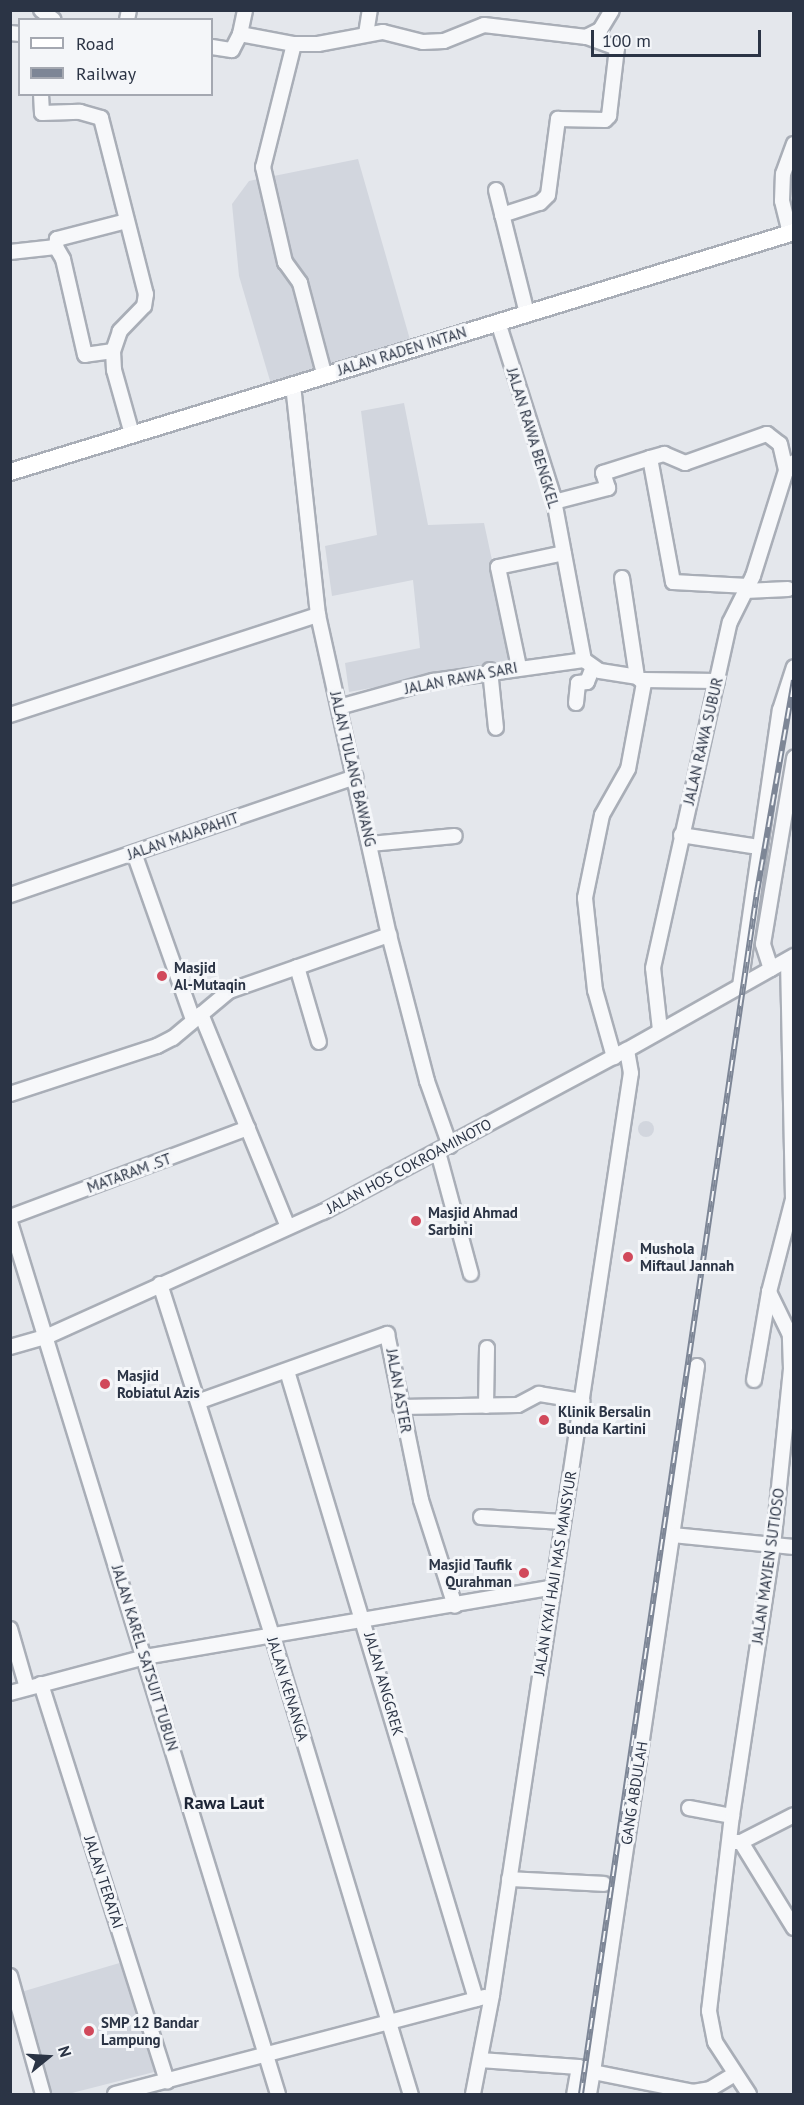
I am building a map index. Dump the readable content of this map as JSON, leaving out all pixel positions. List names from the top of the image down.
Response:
{
  "streets": {
    "main road": ["JALAN RADEN INTAN"],
    "street": [
      "JALAN RAWA BENGKEL",
      "JALAN RAWA SARI",
      "JALAN RAWA SUBUR",
      "JALAN TULANG BAWANG",
      "JALAN MAJAPAHIT",
      "JALAN HOS COKROAMINOTO",
      "MATARAM .ST",
      "JALAN ASTER",
      "JALAN MAYJEN SUTIOSO",
      "JALAN KYAI HAJI MAS MANSYUR",
      "JALAN KAREL SATSUIT TUBUN",
      "JALAN ANGGREK",
      "JALAN KENANGA",
      "GANG ABDULAH",
      "JALAN TERATAI"
    ]
  },
  "crossings": [
    ["JALAN RADEN INTAN", "JALAN RAWA BENGKEL"],
    ["JALAN RADEN INTAN", "JALAN TULANG BAWANG"],
    ["JALAN RAWA BENGKEL", "JALAN RAWA SARI"],
    ["JALAN RAWA SARI", "JALAN RAWA SUBUR"],
    ["JALAN RAWA SARI", "JALAN TULANG BAWANG"],
    ["JALAN RAWA SUBUR", "JALAN HOS COKROAMINOTO"],
    ["JALAN TULANG BAWANG", "JALAN MAJAPAHIT"],
    ["JALAN TULANG BAWANG", "JALAN HOS COKROAMINOTO"],
    ["JALAN HOS COKROAMINOTO", "JALAN KYAI HAJI MAS MANSYUR"],
    ["JALAN HOS COKROAMINOTO", "JALAN KAREL SATSUIT TUBUN"],
    ["JALAN HOS COKROAMINOTO", "JALAN KENANGA"],
    ["JALAN ASTER", "JALAN ANGGREK"],
    ["JALAN ASTER", "JALAN KENANGA"]
  ],
  "districts": ["Rawa Laut"],
  "places": [
    "Masjid Al-Mutaqin",
    "Masjid Ahmad Sarbini",
    "Mushola Miftaul Jannah",
    "Masjid Robiatul Azis",
    "Klinik Bersalin Bunda Kartini",
    "Masjid Taufik Qurahman",
    "SMP 12 Bandar Lampung"
  ],
  "legend": ["Road", "Railway"],
  "scale_bar": "100 m",
  "north": "right"
}
